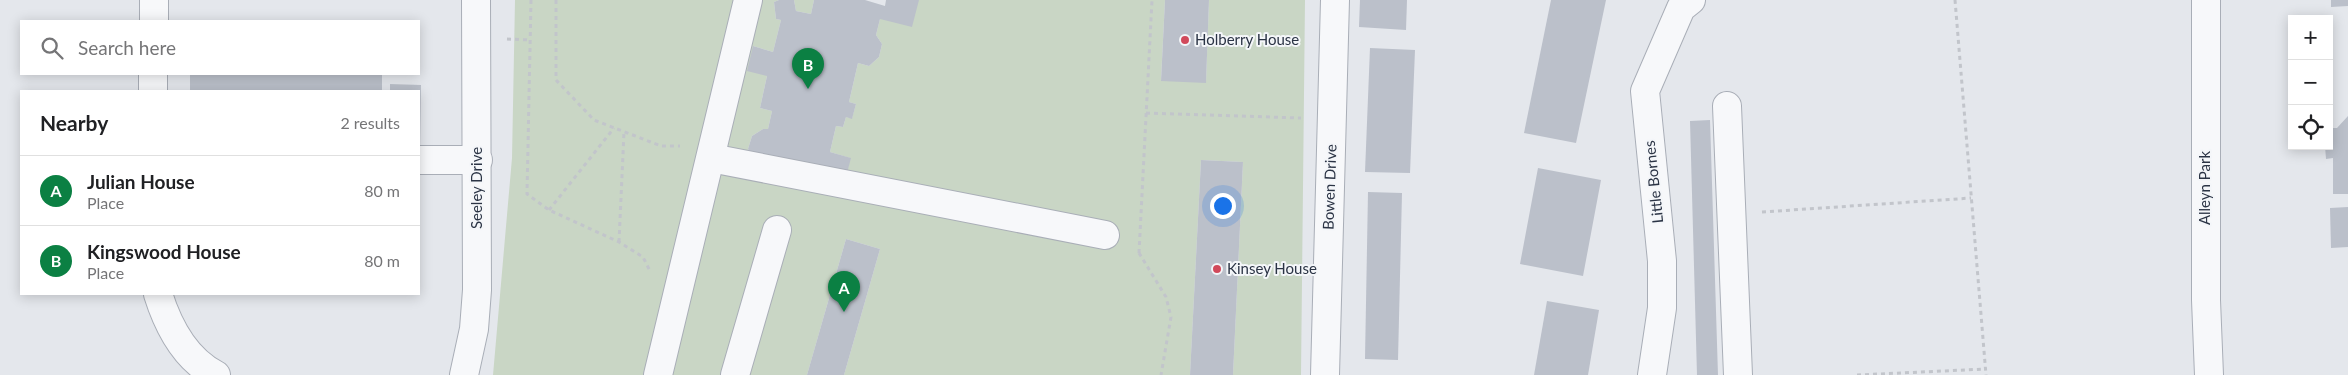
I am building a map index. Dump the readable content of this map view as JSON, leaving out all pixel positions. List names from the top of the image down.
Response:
{
  "streets": {
    "street": [
      "Little Bornes",
      "Bowen Drive",
      "Seeley Drive",
      "Alleyn Park"
    ]
  },
  "places": ["Holberry House", "Kinsey House"],
  "page": {
    "map_buttons": ["+", "−"],
    "search": "Search here",
    "pins": ["B", "A"],
    "heading": ["Nearby", "2 results"],
    "list": [
      {
        "mark": "A",
        "name": "Julian House",
        "note": "Place",
        "value": "80 m"
      },
      {
        "mark": "B",
        "name": "Kingswood House",
        "note": "Place",
        "value": "80 m"
      }
    ]
  }
}
